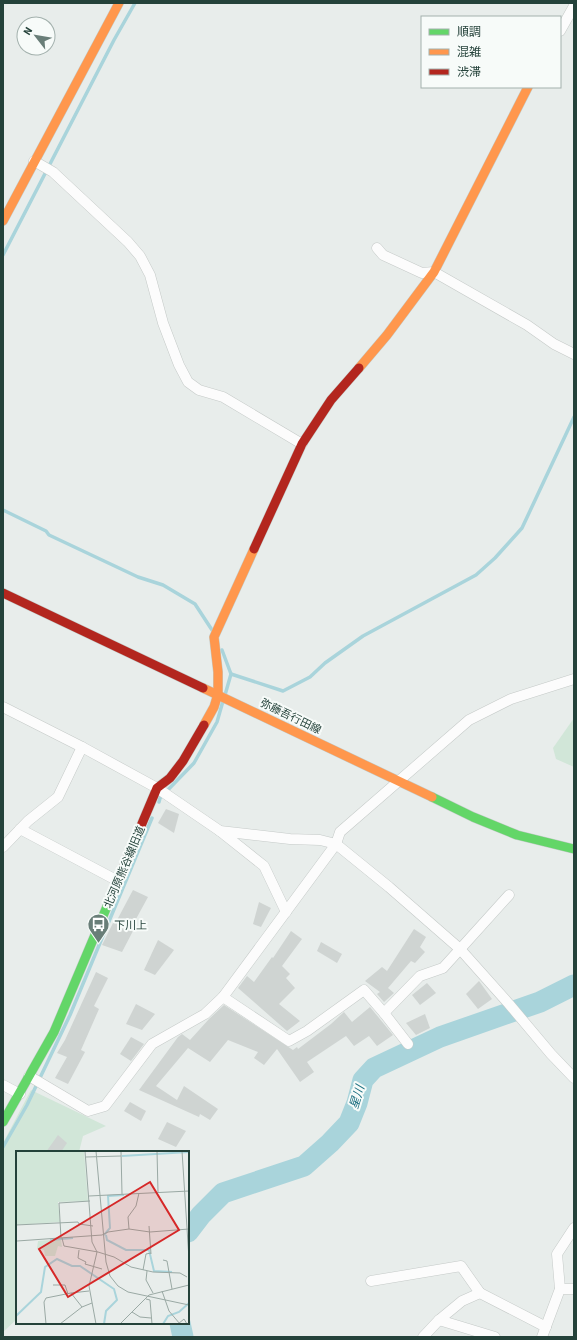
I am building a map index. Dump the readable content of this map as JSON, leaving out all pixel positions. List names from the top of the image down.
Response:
{
  "streets": {
    "street": ["弥藤吾行田線", "北河原熊谷線旧道"]
  },
  "water": ["星川"],
  "places": {
    "bus stop": ["下川上"]
  },
  "legend": ["順調", "混雑", "渋滞"],
  "north": "top left"
}
